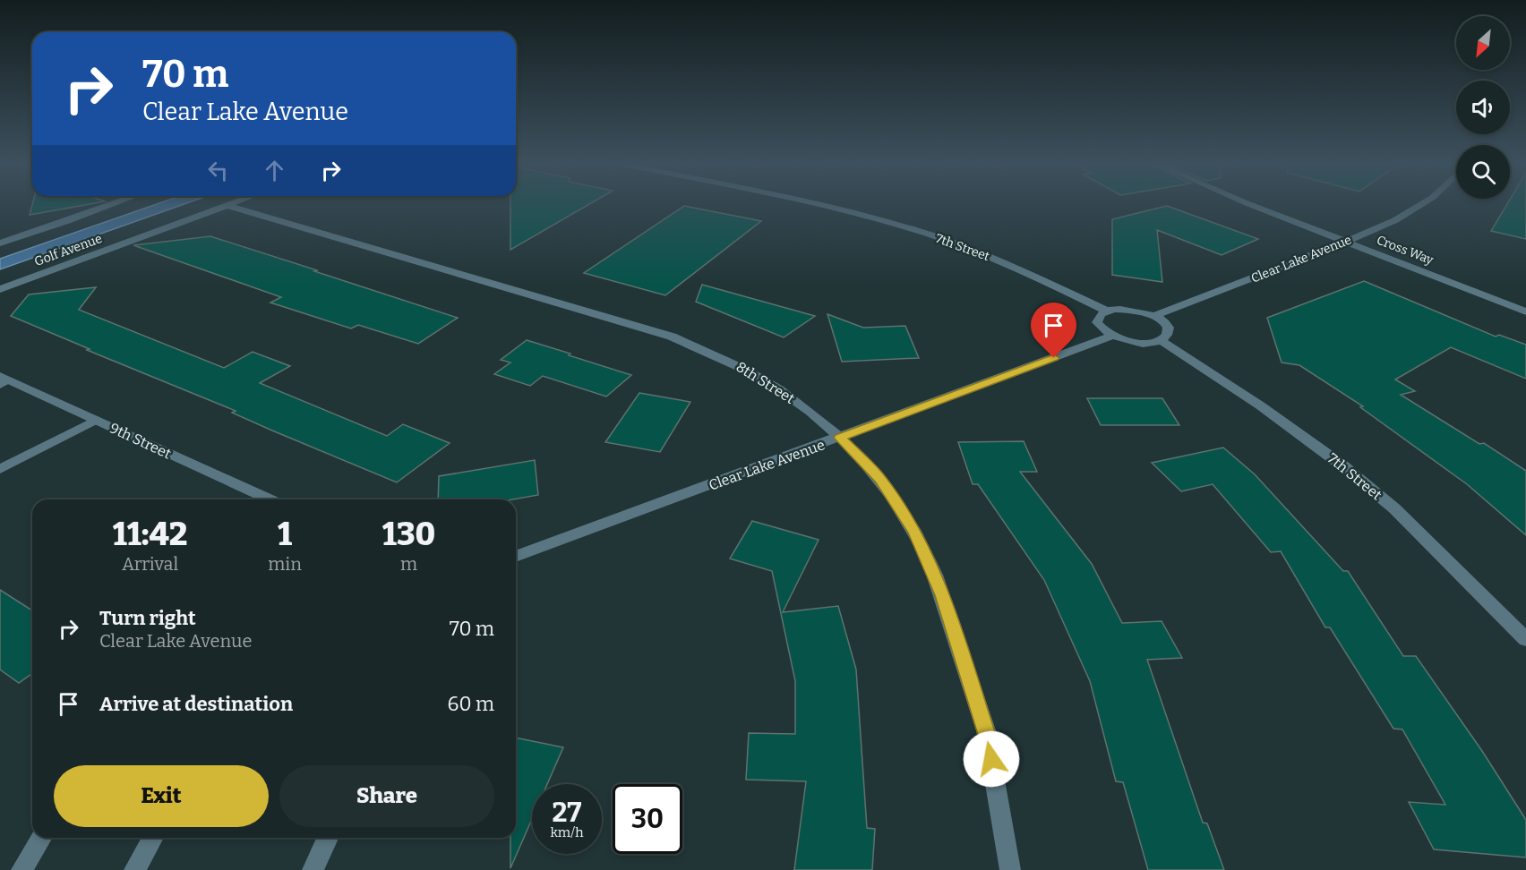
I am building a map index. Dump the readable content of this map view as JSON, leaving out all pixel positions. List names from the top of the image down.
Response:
{
  "streets": {
    "street": [
      "7th Street",
      "Golf Avenue",
      "Cross Way",
      "Clear Lake Avenue",
      "8th Street",
      "9th Street"
    ]
  },
  "crossings": [
    ["Golf Avenue", "8th Street"],
    ["Cross Way", "Clear Lake Avenue"],
    ["Clear Lake Avenue", "8th Street"]
  ],
  "north": "bottom left",
  "page": {
    "turn": ["70 m", "Clear Lake Avenue"],
    "eta": [
      "11:42",
      "Arrival",
      "1",
      "min",
      "130",
      "m"
    ],
    "list": [
      {
        "name": "Turn right",
        "note": "Clear Lake Avenue",
        "value": "70 m"
      },
      {
        "name": "Arrive at destination",
        "value": "60 m"
      }
    ],
    "buttons": ["Exit", "Share"],
    "speed": "27 km/h",
    "limit": "30"
  }
}
